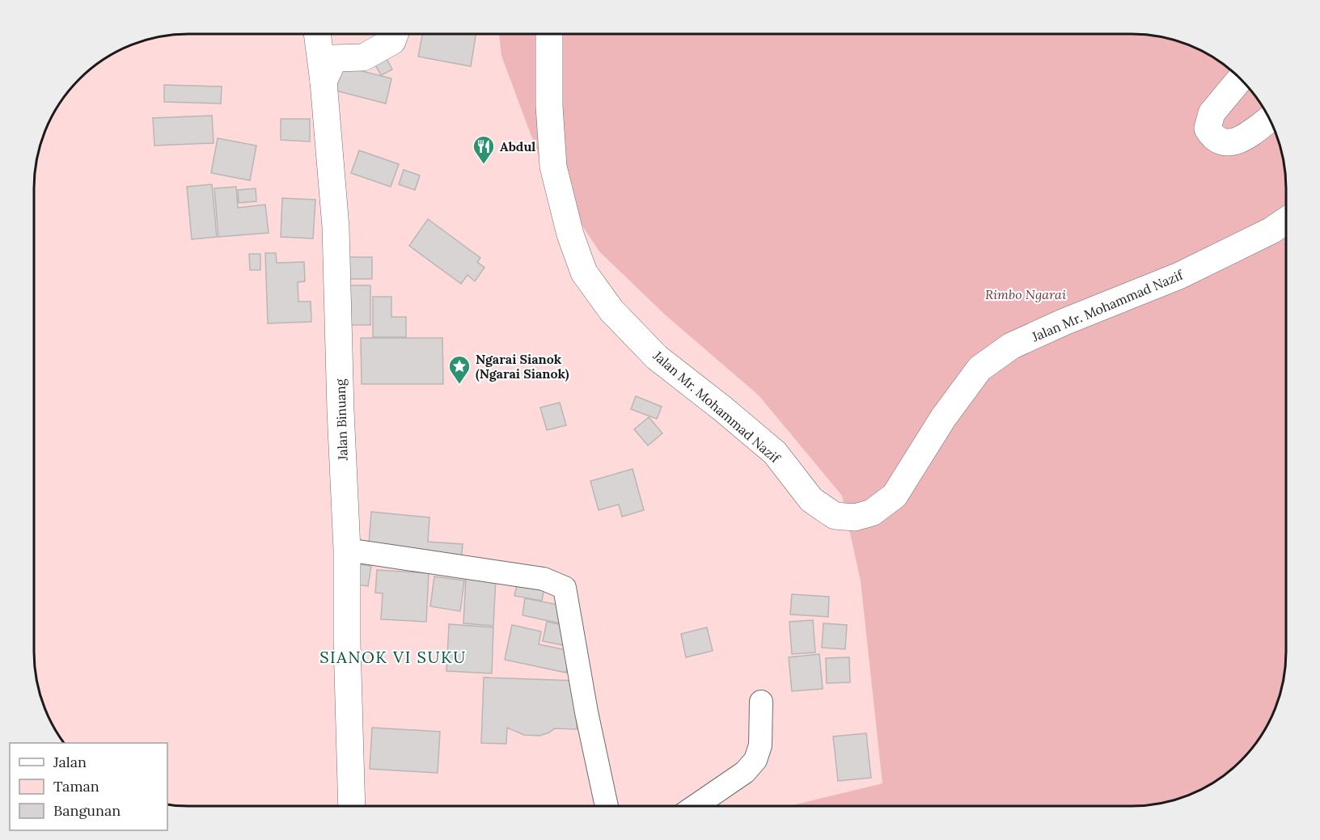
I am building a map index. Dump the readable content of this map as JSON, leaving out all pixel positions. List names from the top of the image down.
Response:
{
  "streets": {
    "street": ["Jalan Mr. Mohammad Nazif", "Jalan Binuang"]
  },
  "districts": ["SIANOK VI SUKU"],
  "parks": ["Rimbo Ngarai"],
  "places": {
    "restaurant": ["Abdul"],
    "place": ["Ngarai Sianok (Ngarai Sianok)"]
  },
  "legend": ["Jalan", "Taman", "Bangunan"]
}
